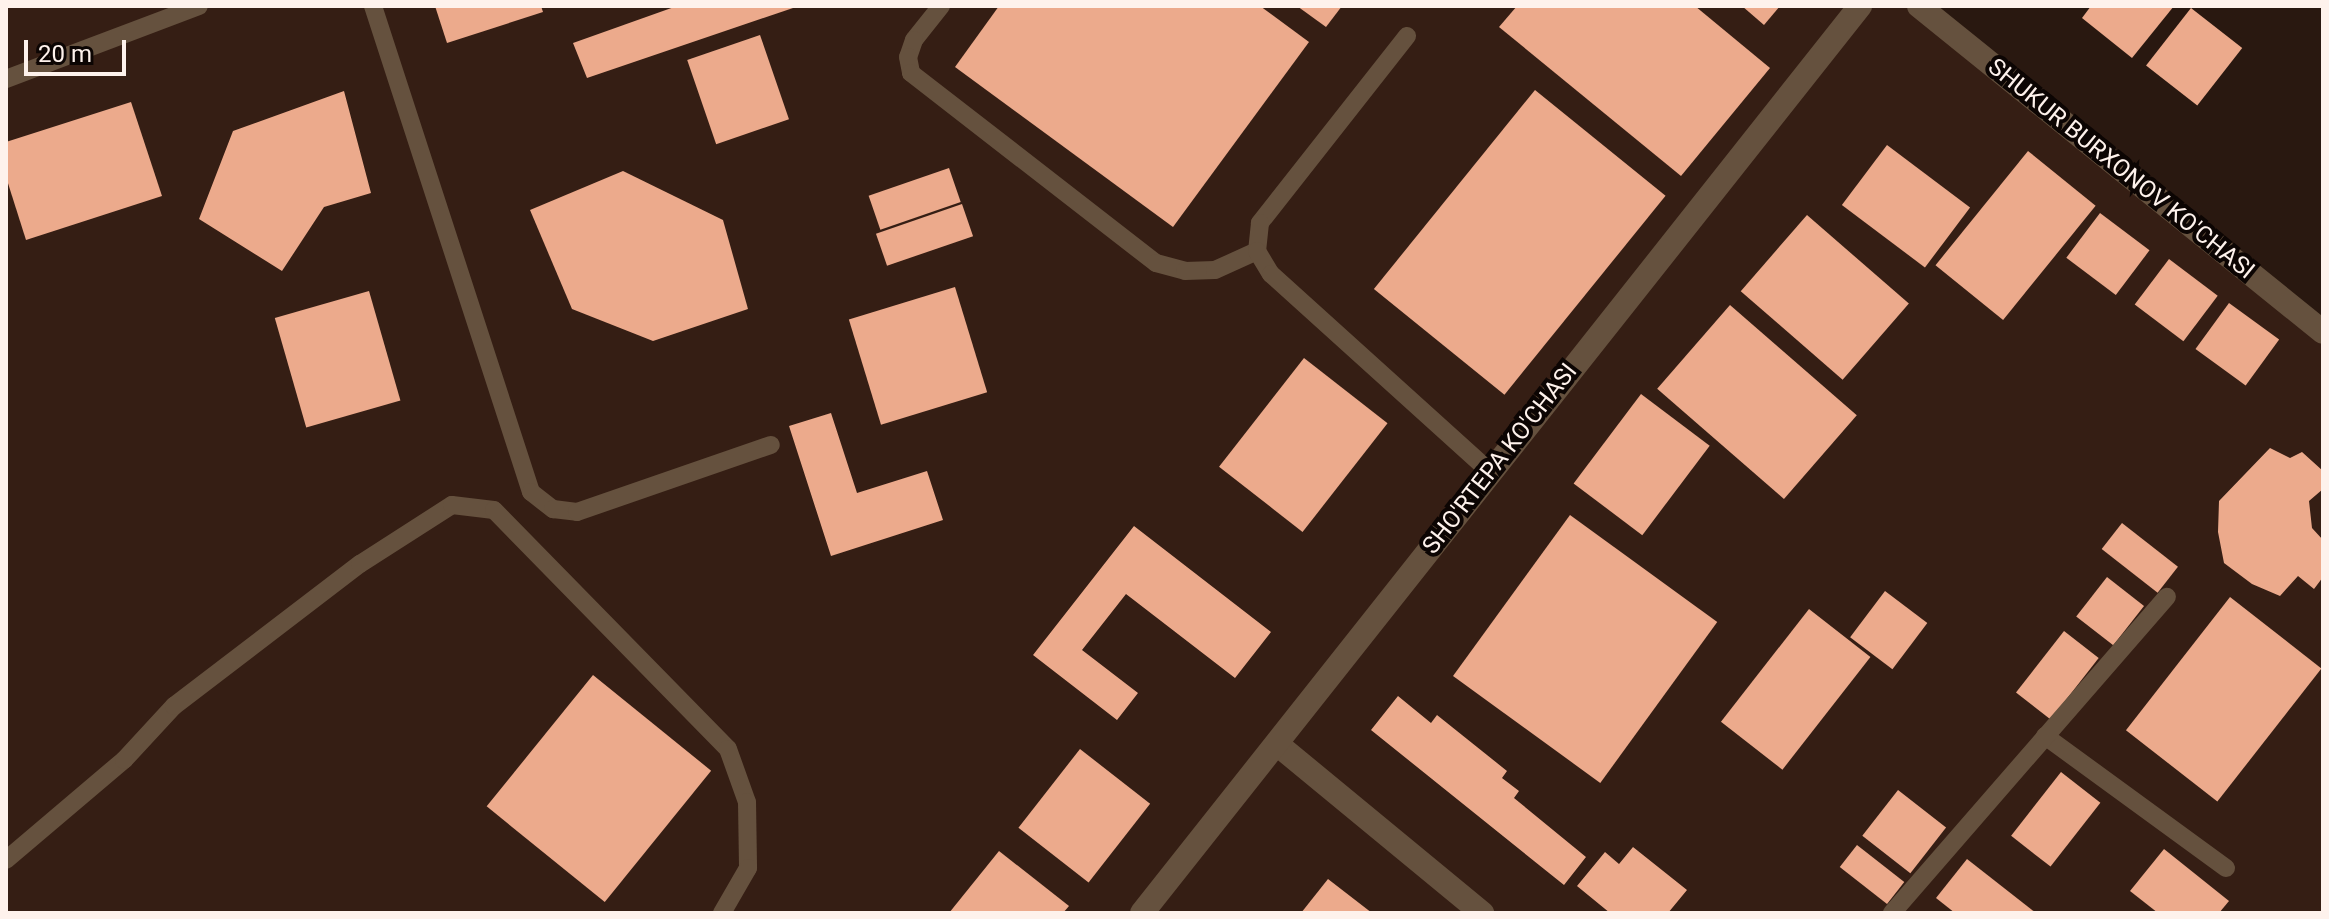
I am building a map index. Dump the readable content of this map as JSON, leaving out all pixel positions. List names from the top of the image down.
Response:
{
  "streets": {
    "street": ["SHUKUR BURXONOV KO'CHASI", "SHO'RTEPA KO'CHASI"]
  },
  "scale_bar": "20 m"
}
